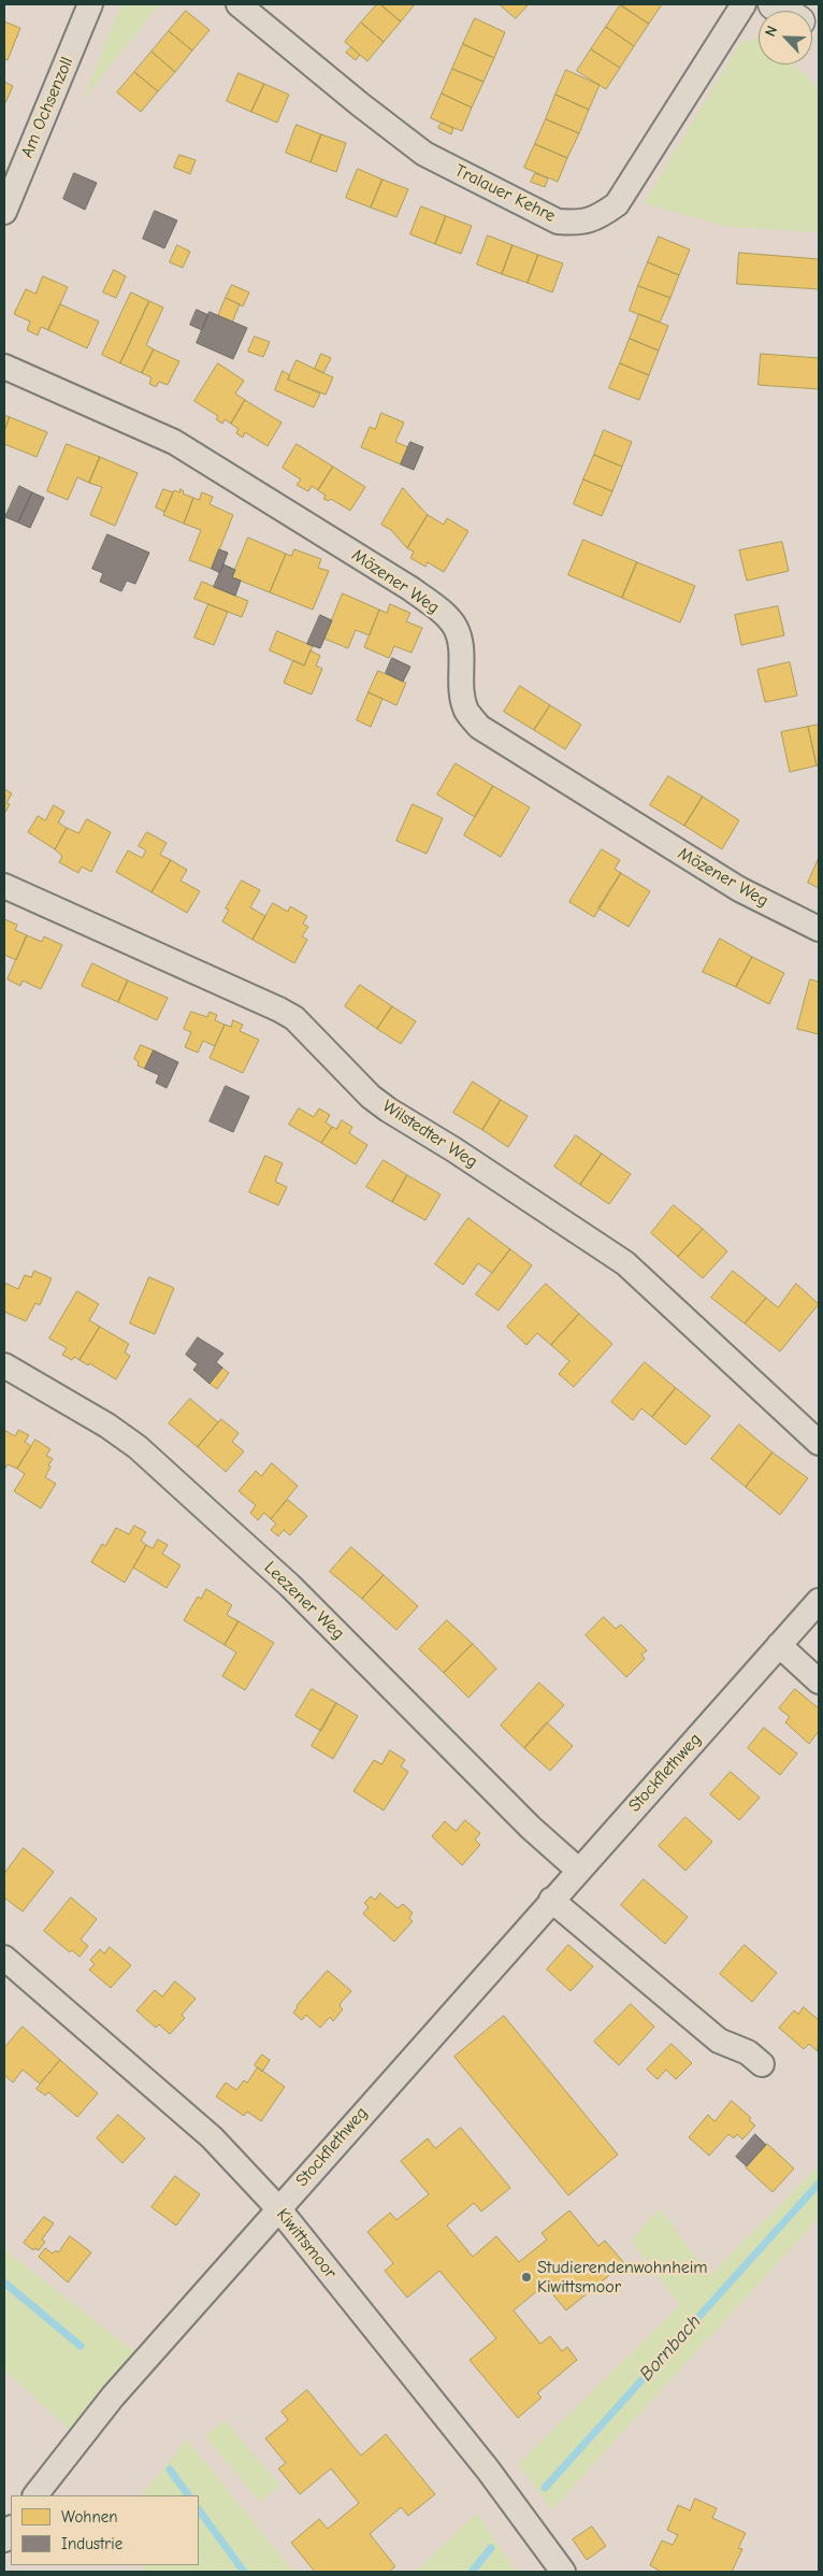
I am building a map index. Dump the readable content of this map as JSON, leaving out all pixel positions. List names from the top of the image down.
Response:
{
  "streets": {
    "street": [
      "Am Ochsenzoll",
      "Tralauer Kehre",
      "Mözener Weg",
      "Wilstedter Weg",
      "Leezener Weg",
      "Stockflethweg",
      "Kiwittsmoor"
    ]
  },
  "crossings": [
    ["Leezener Weg", "Stockflethweg"],
    ["Stockflethweg", "Kiwittsmoor"]
  ],
  "water": ["Bornbach"],
  "places": ["Studierendenwohnheim Kiwittsmoor"],
  "legend": ["Wohnen", "Industrie"],
  "north": "top left"
}
